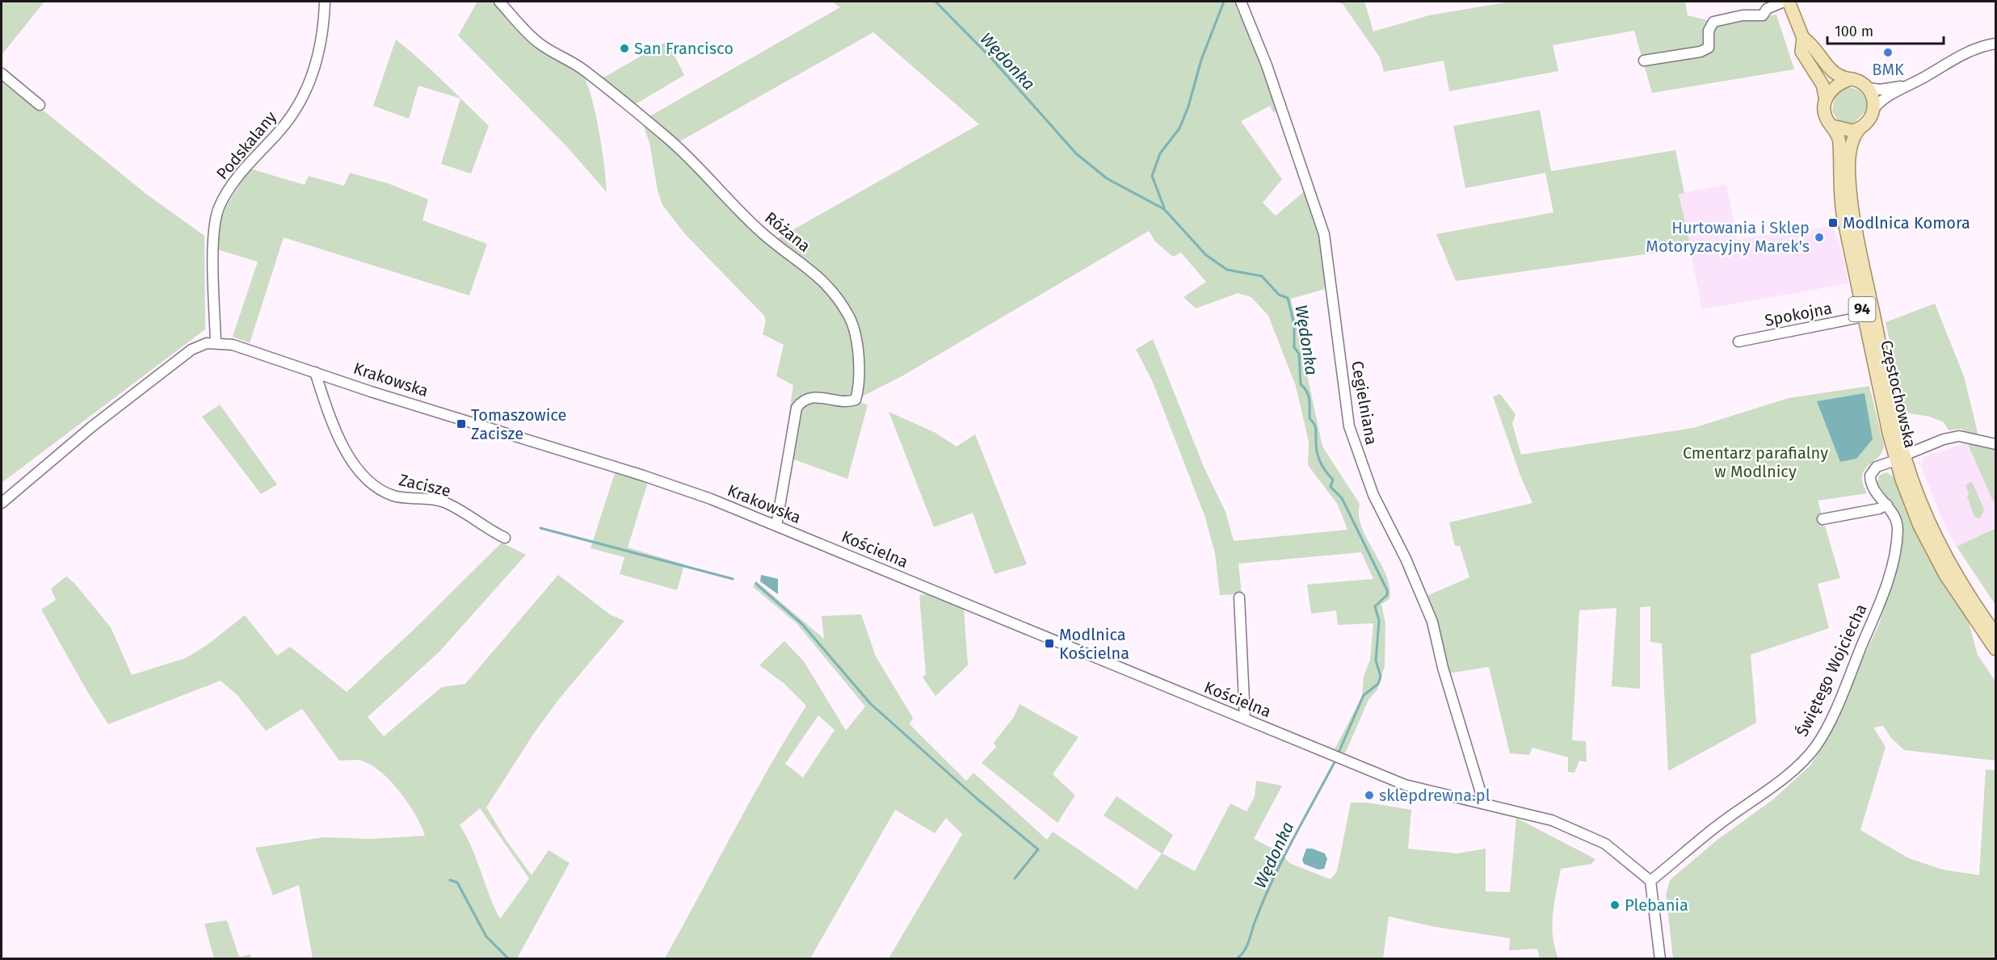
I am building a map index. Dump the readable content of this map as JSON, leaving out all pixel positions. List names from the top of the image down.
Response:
{
  "streets": {
    "main road": ["94", "Częstochowska"],
    "street": [
      "Podskalany",
      "Różana",
      "Spokojna",
      "Krakowska",
      "Cegielniana",
      "Zacisze",
      "Kościelna",
      "Świętego Wojciecha"
    ]
  },
  "crossings": [
    ["Podskalany", "Krakowska"],
    ["Różana", "Krakowska"],
    ["94", "Częstochowska"],
    ["Spokojna", "Częstochowska"],
    ["Krakowska", "Zacisze"],
    ["Krakowska", "Kościelna"],
    ["Częstochowska", "Świętego Wojciecha"],
    ["Cegielniana", "Kościelna"],
    ["Kościelna", "Świętego Wojciecha"]
  ],
  "water": ["Wędonka"],
  "parks": ["Cmentarz parafialny w Modlnicy"],
  "places": {
    "other": [
      "San Francisco",
      "BMK",
      "Hurtowania i Sklep Motoryzacyjny Marek's",
      "sklepdrewna.pl",
      "Plebania"
    ],
    "transit": ["Modlnica Komora", "Tomaszowice Zacisze", "Modlnica Kościelna"]
  },
  "scale_bar": "100 m"
}
